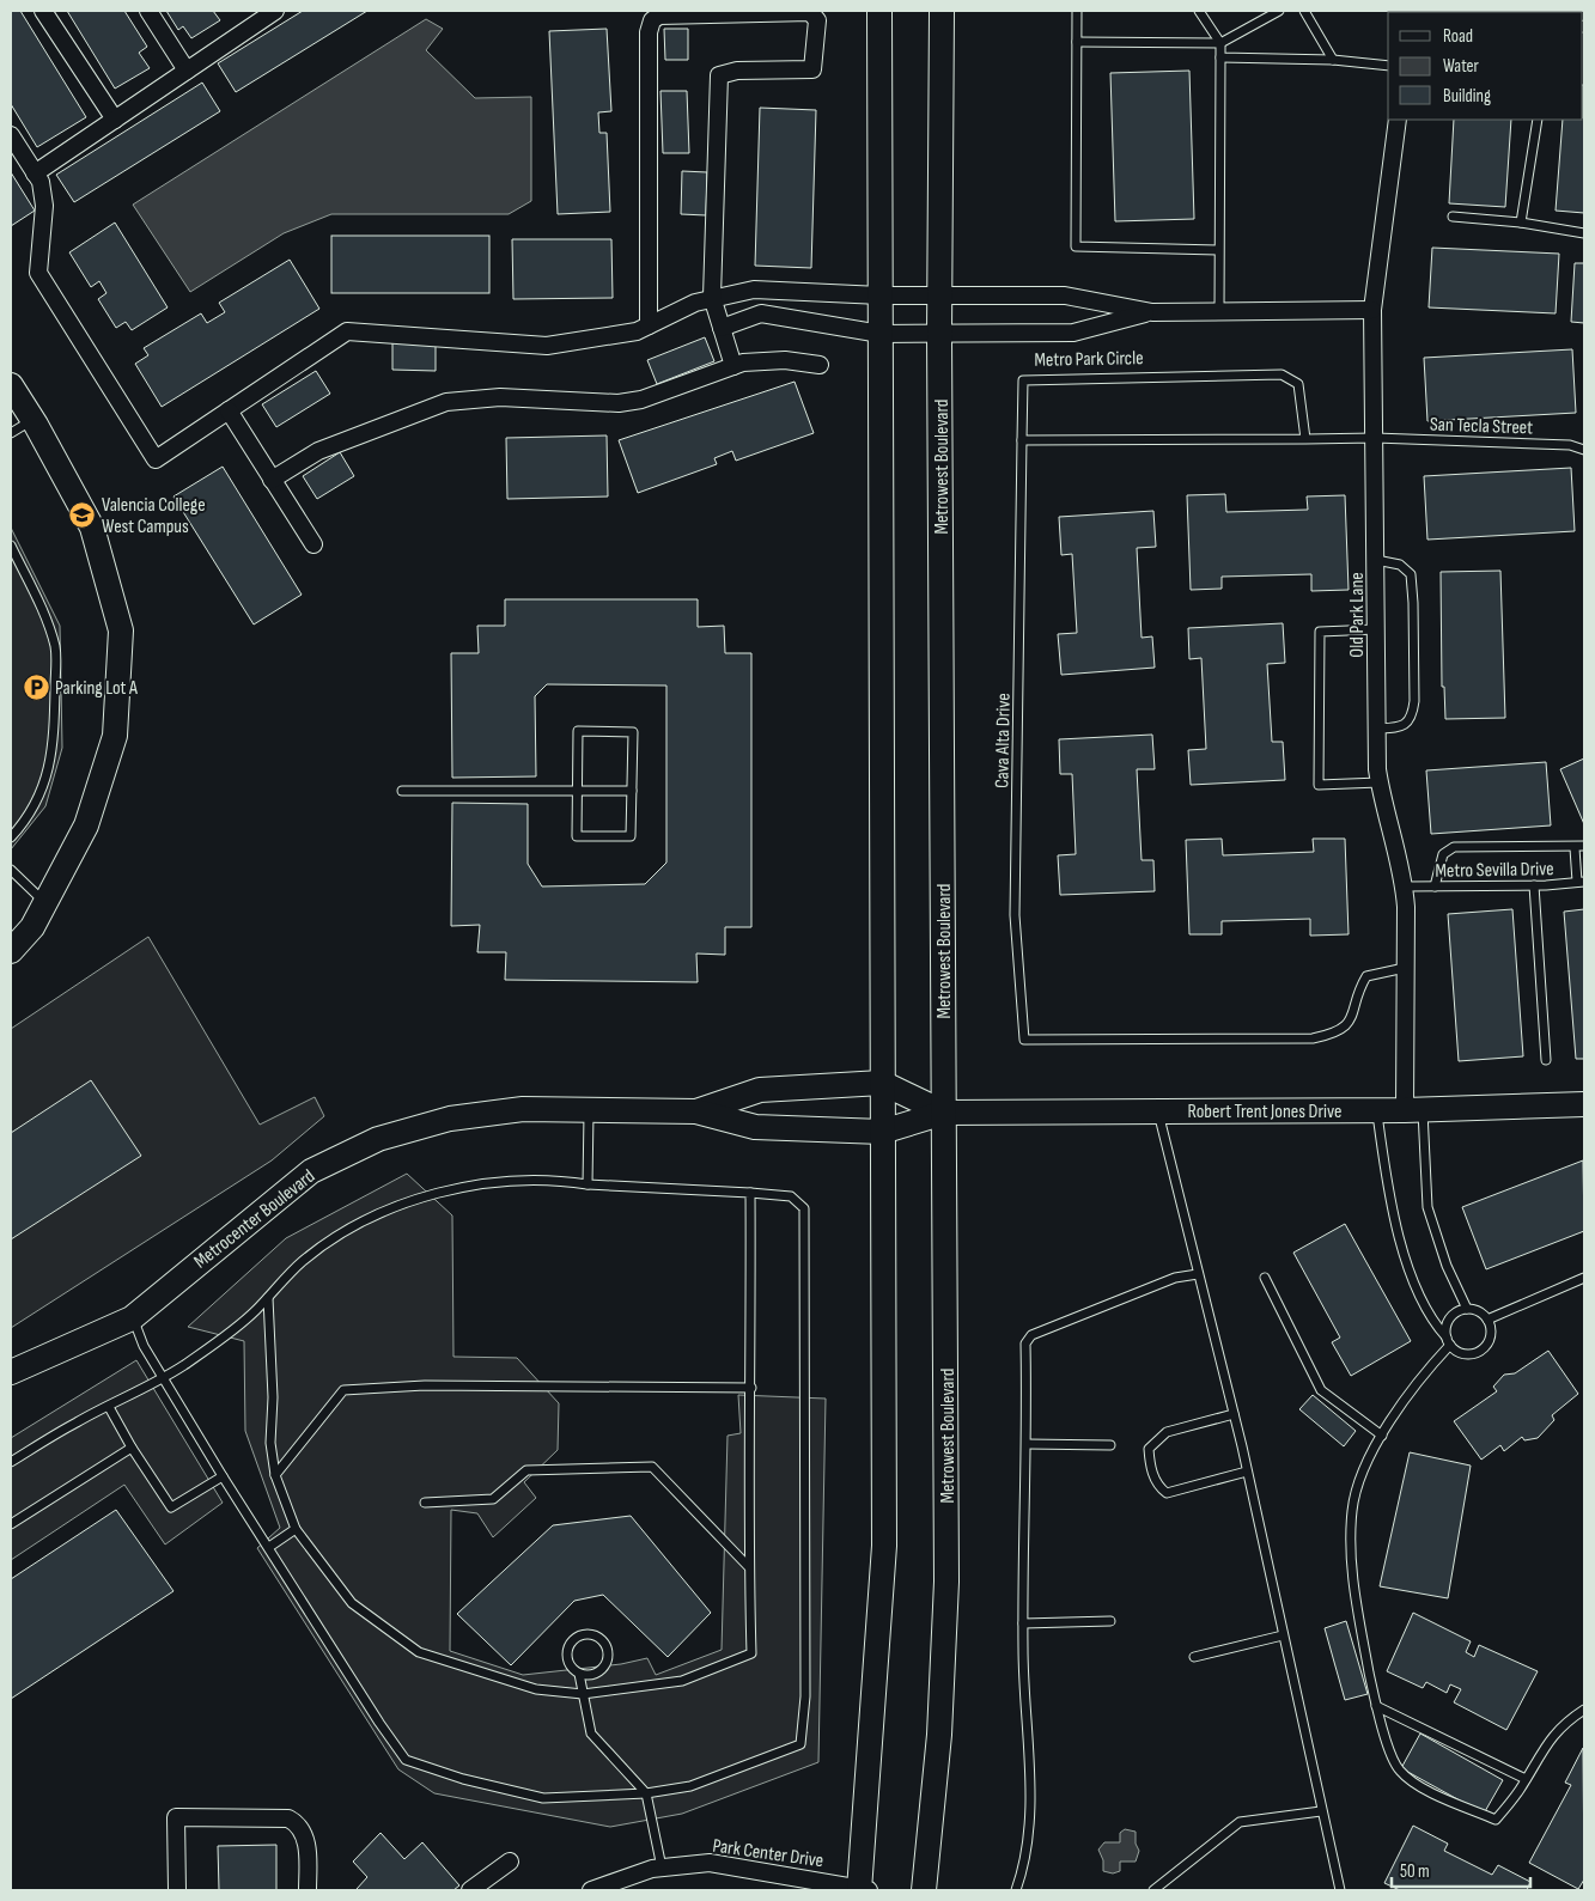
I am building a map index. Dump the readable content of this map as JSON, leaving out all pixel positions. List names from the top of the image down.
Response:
{
  "streets": {
    "street": [
      "Metro Park Circle",
      "Metrowest Boulevard",
      "Old Park Lane",
      "Robert Trent Jones Drive",
      "Metrocenter Boulevard",
      "Park Center Drive"
    ],
    "lane": ["San Tecla Street", "Cava Alta Drive", "Metro Sevilla Drive"]
  },
  "crossings": [
    ["Metro Park Circle", "Metrowest Boulevard"],
    ["Metro Park Circle", "Old Park Lane"],
    ["Metro Park Circle", "Cava Alta Drive"],
    ["San Tecla Street", "Old Park Lane"],
    ["Metrowest Boulevard", "Robert Trent Jones Drive"],
    ["Old Park Lane", "Cava Alta Drive"],
    ["Old Park Lane", "Metro Sevilla Drive"],
    ["Old Park Lane", "Robert Trent Jones Drive"],
    ["Robert Trent Jones Drive", "Metrocenter Boulevard"]
  ],
  "places": {
    "school or university": ["Valencia College West Campus"],
    "parking": ["Parking Lot A"]
  },
  "legend": ["Road", "Water", "Building"],
  "scale_bar": "50 m"
}
